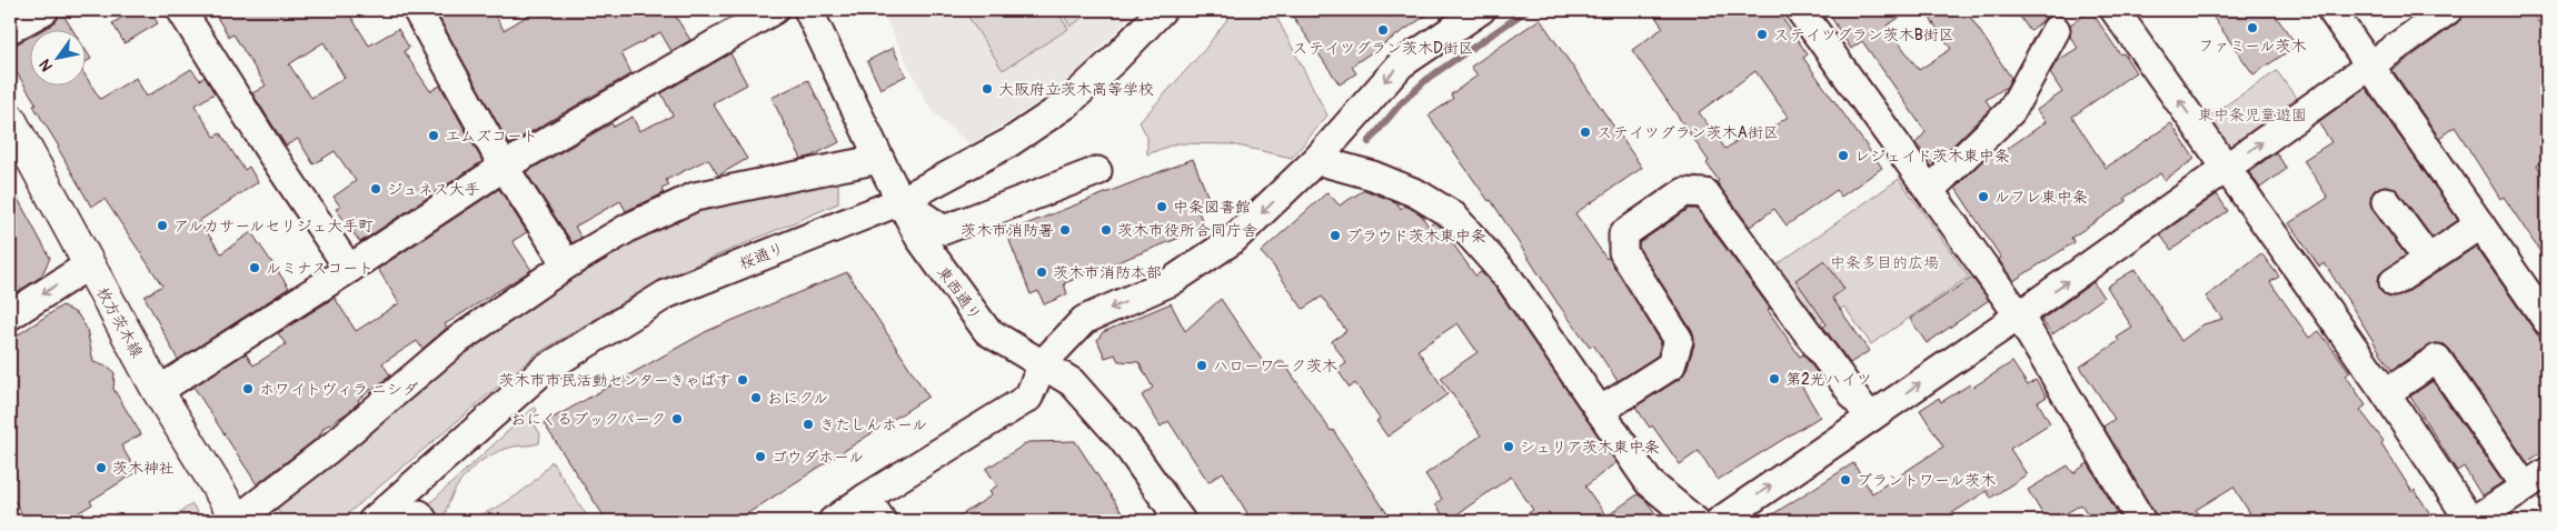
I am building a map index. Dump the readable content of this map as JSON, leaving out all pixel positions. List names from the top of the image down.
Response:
{
  "streets": {
    "main road": ["枚方茨木線"],
    "street": ["桜通り", "東西通り"]
  },
  "crossings": [
    ["桜通り", "東西通り"]
  ],
  "parks": ["東中条児童遊園", "中条多目的広場"],
  "places": [
    "ファミール茨木",
    "ステイツグラン茨木D街区",
    "ステイツグラン茨木B街区",
    "大阪府立茨木高等学校",
    "ステイツグラン茨木A街区",
    "エムズコート",
    "レジェイド茨木東中条",
    "ジュネス大手",
    "ルフレ東中条",
    "中条図書館",
    "アルカサールセリジェ大手町",
    "茨木市消防署",
    "茨木市役所合同庁舎",
    "プラウド茨木東中条",
    "ルミナスコート",
    "茨木市消防本部",
    "ハローワーク茨木",
    "第2光ハイツ",
    "茨木市市民活動センターきゃぱす",
    "ホワイトヴィラ ニシダ",
    "おにクル",
    "おにくるブックパーク",
    "きたしんホール",
    "シェリア茨木東中条",
    "ゴウダホール",
    "茨木神社",
    "ブラントワール茨木"
  ],
  "north": "bottom left"
}
